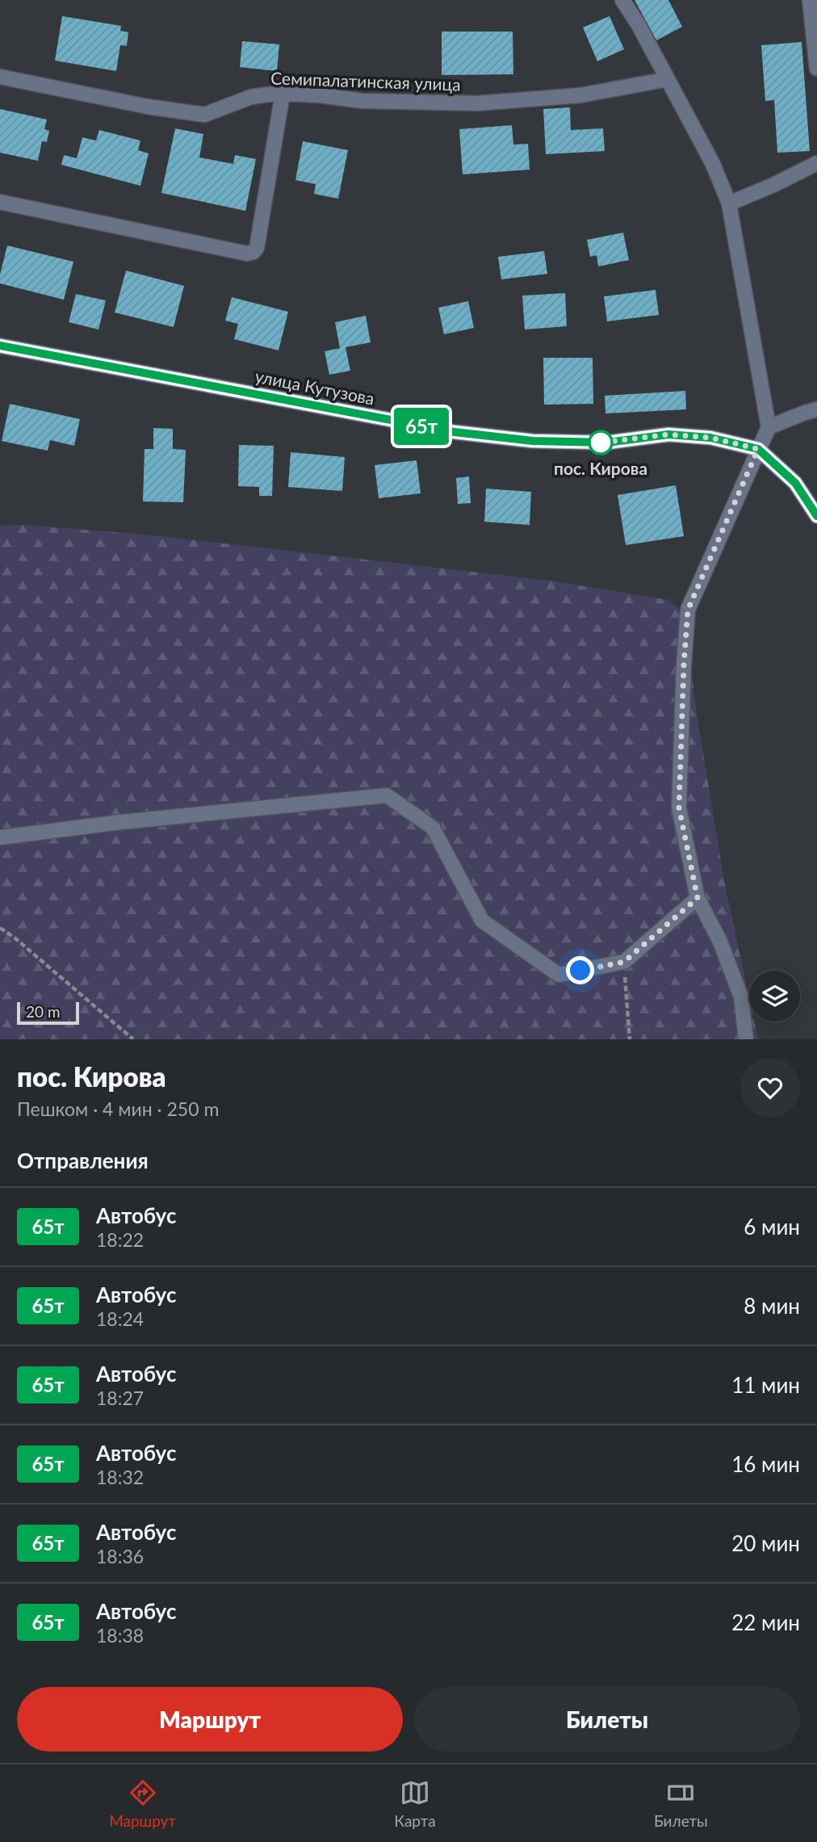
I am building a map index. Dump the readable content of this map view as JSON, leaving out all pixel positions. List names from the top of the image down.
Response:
{
  "streets": {
    "main road": ["улица Кутузова"],
    "street": ["Семипалатинская улица"]
  },
  "places": ["пос. Кирова"],
  "lines": ["bus line 65т"],
  "scale_bar": "20 m",
  "page": {
    "on_map": "65т",
    "scale": "20 m",
    "heading": [
      ["пос. Кирова", "Пешком · 4 мин · 250 m"],
      "Отправления"
    ],
    "list": [
      {
        "mark": "65т",
        "name": "Автобус",
        "note": "18:22",
        "value": "6 мин"
      },
      {
        "mark": "65т",
        "name": "Автобус",
        "note": "18:24",
        "value": "8 мин"
      },
      {
        "mark": "65т",
        "name": "Автобус",
        "note": "18:27",
        "value": "11 мин"
      },
      {
        "mark": "65т",
        "name": "Автобус",
        "note": "18:32",
        "value": "16 мин"
      },
      {
        "mark": "65т",
        "name": "Автобус",
        "note": "18:36",
        "value": "20 мин"
      },
      {
        "mark": "65т",
        "name": "Автобус",
        "note": "18:38",
        "value": "22 мин"
      }
    ],
    "buttons": ["Маршрут", "Билеты"],
    "tabs": ["Маршрут", "Карта", "Билеты"]
  }
}
